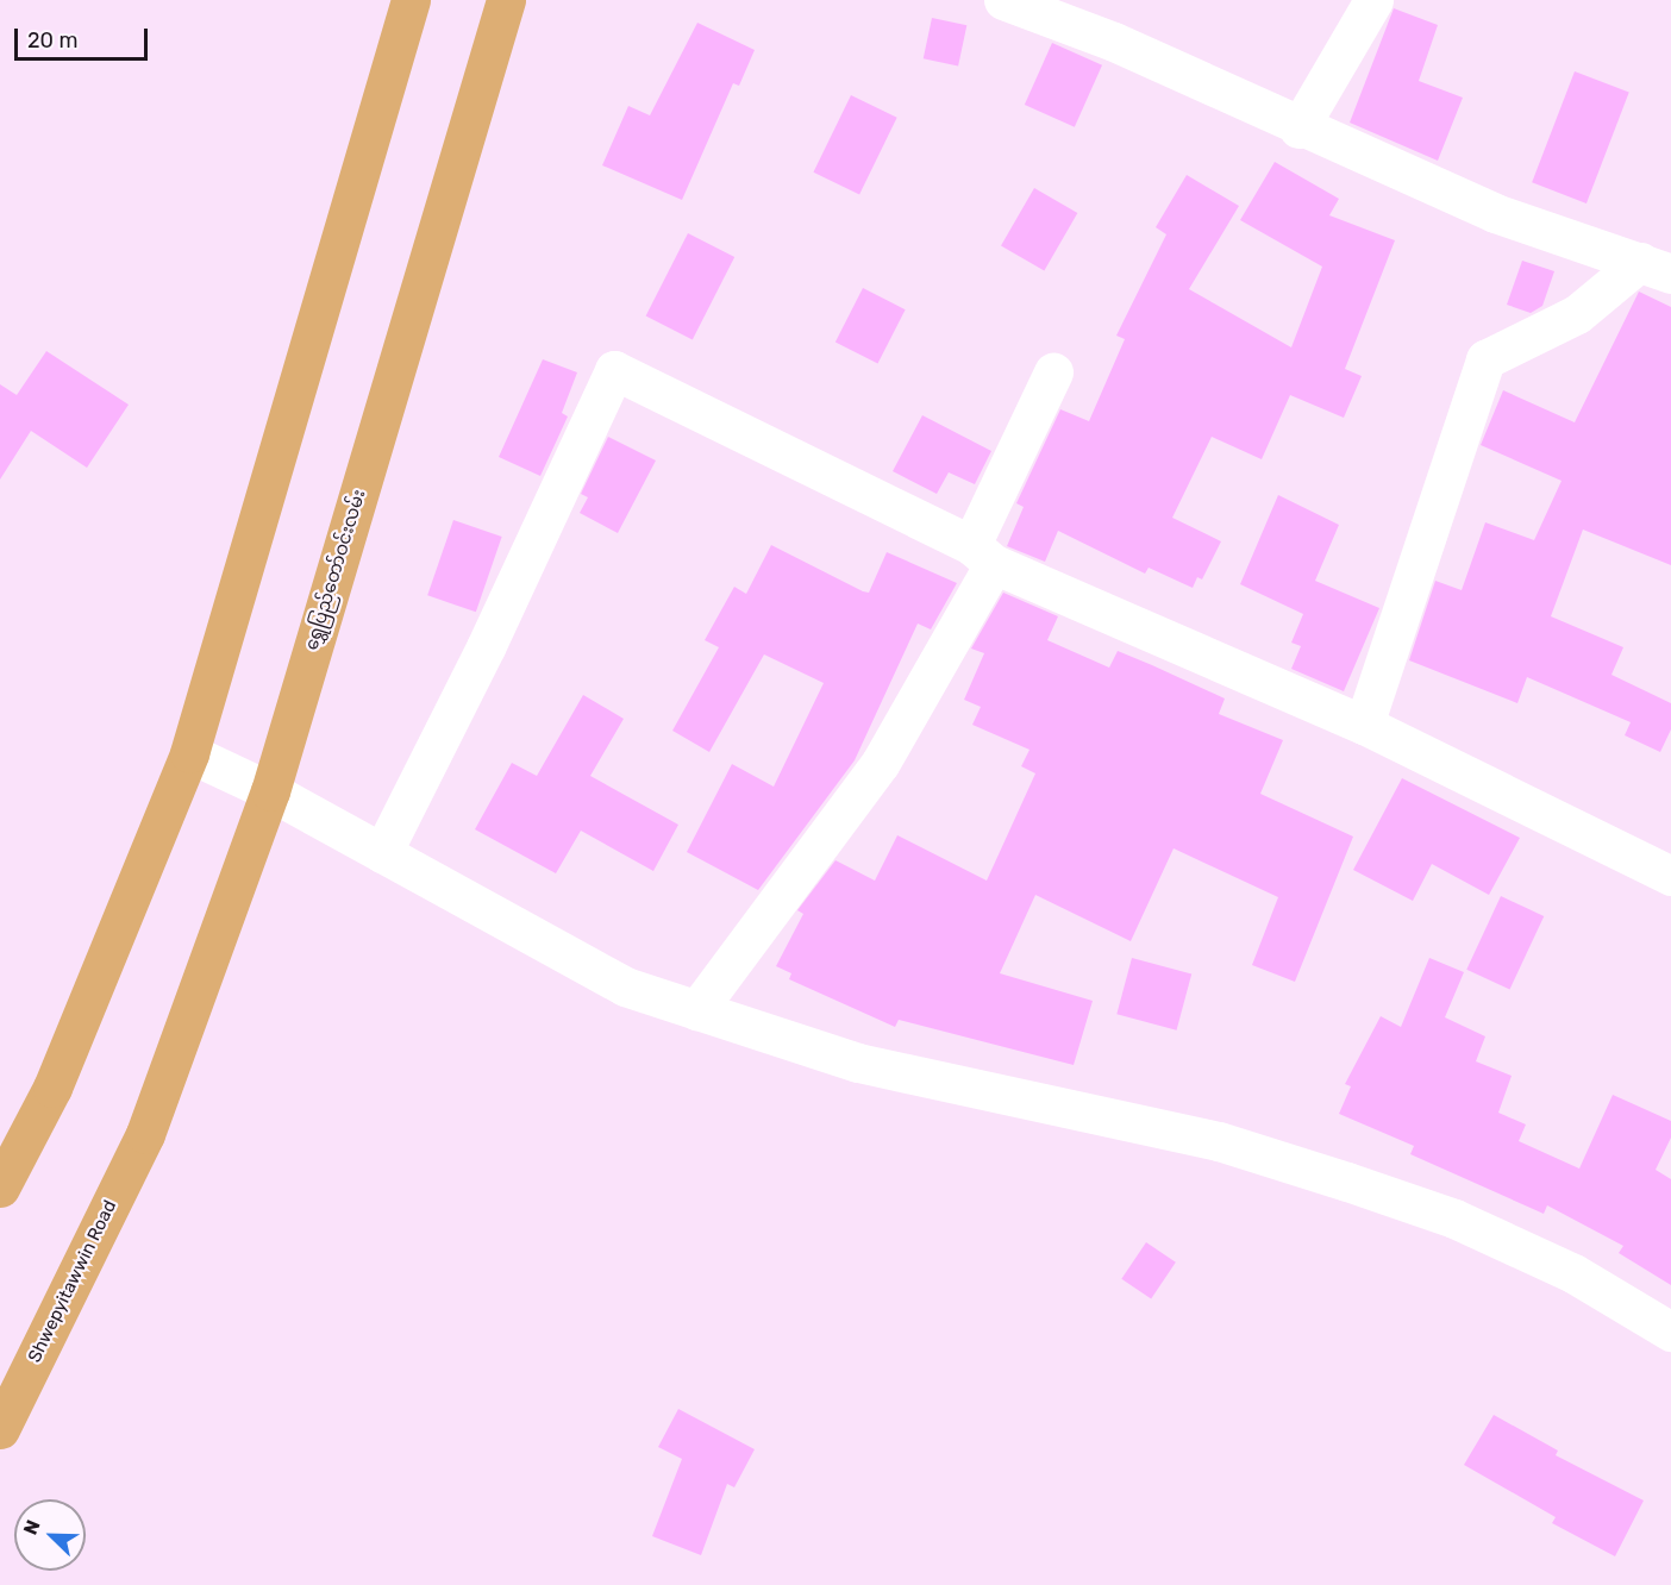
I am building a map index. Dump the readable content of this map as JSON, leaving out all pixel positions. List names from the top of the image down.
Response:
{
  "streets": {
    "main road": ["ရွှေပြည်တော်ဝင်းလမ်း", "Shwepyitawwin Road"]
  },
  "crossings": [
    ["ရွှေပြည်တော်ဝင်းလမ်း", "Shwepyitawwin Road"]
  ],
  "scale_bar": "20 m",
  "north": "top left"
}
